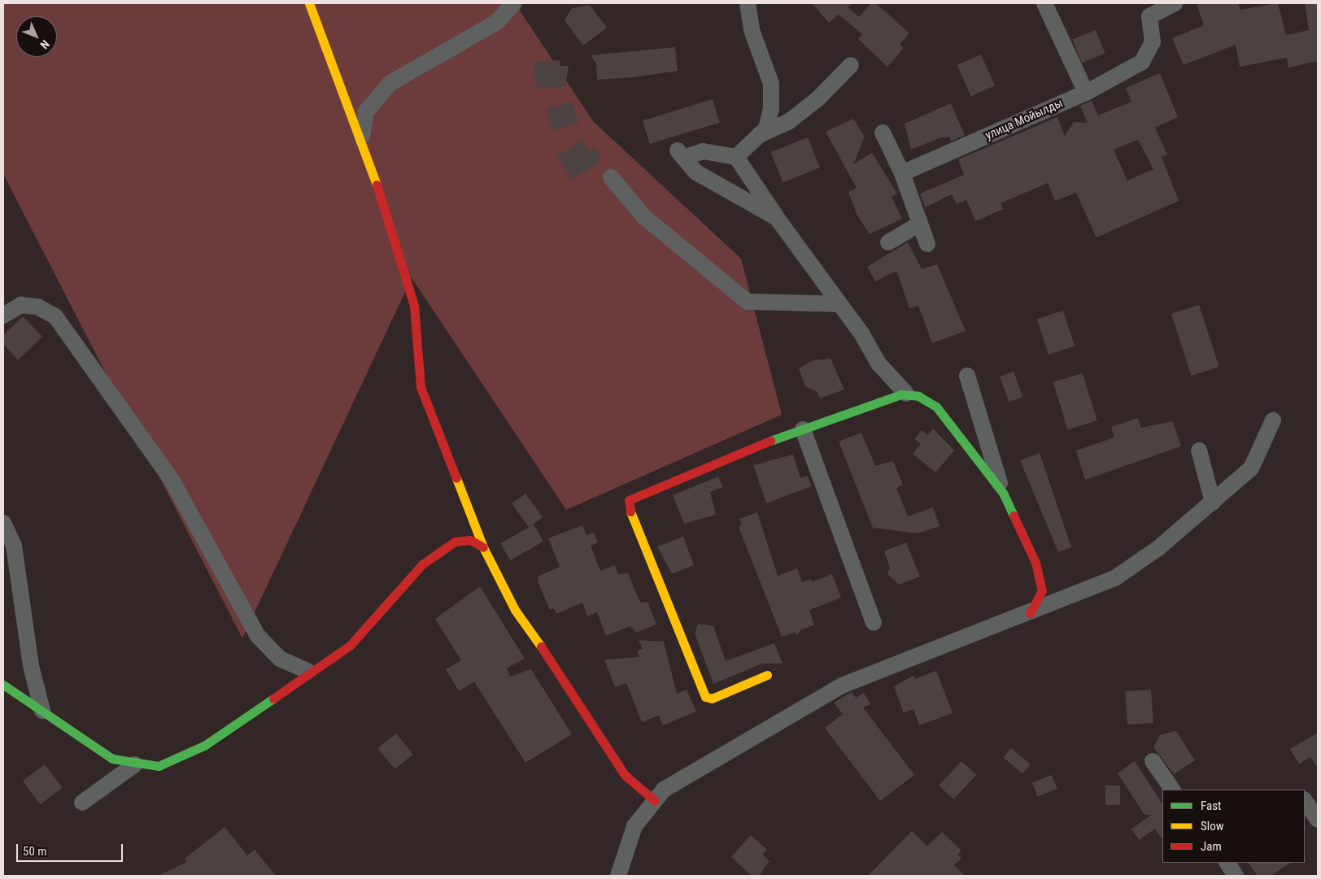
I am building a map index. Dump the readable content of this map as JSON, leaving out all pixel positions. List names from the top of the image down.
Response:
{
  "streets": {
    "street": ["улица Мойылды"]
  },
  "legend": ["Fast", "Slow", "Jam"],
  "scale_bar": "50 m",
  "north": "bottom right"
}
